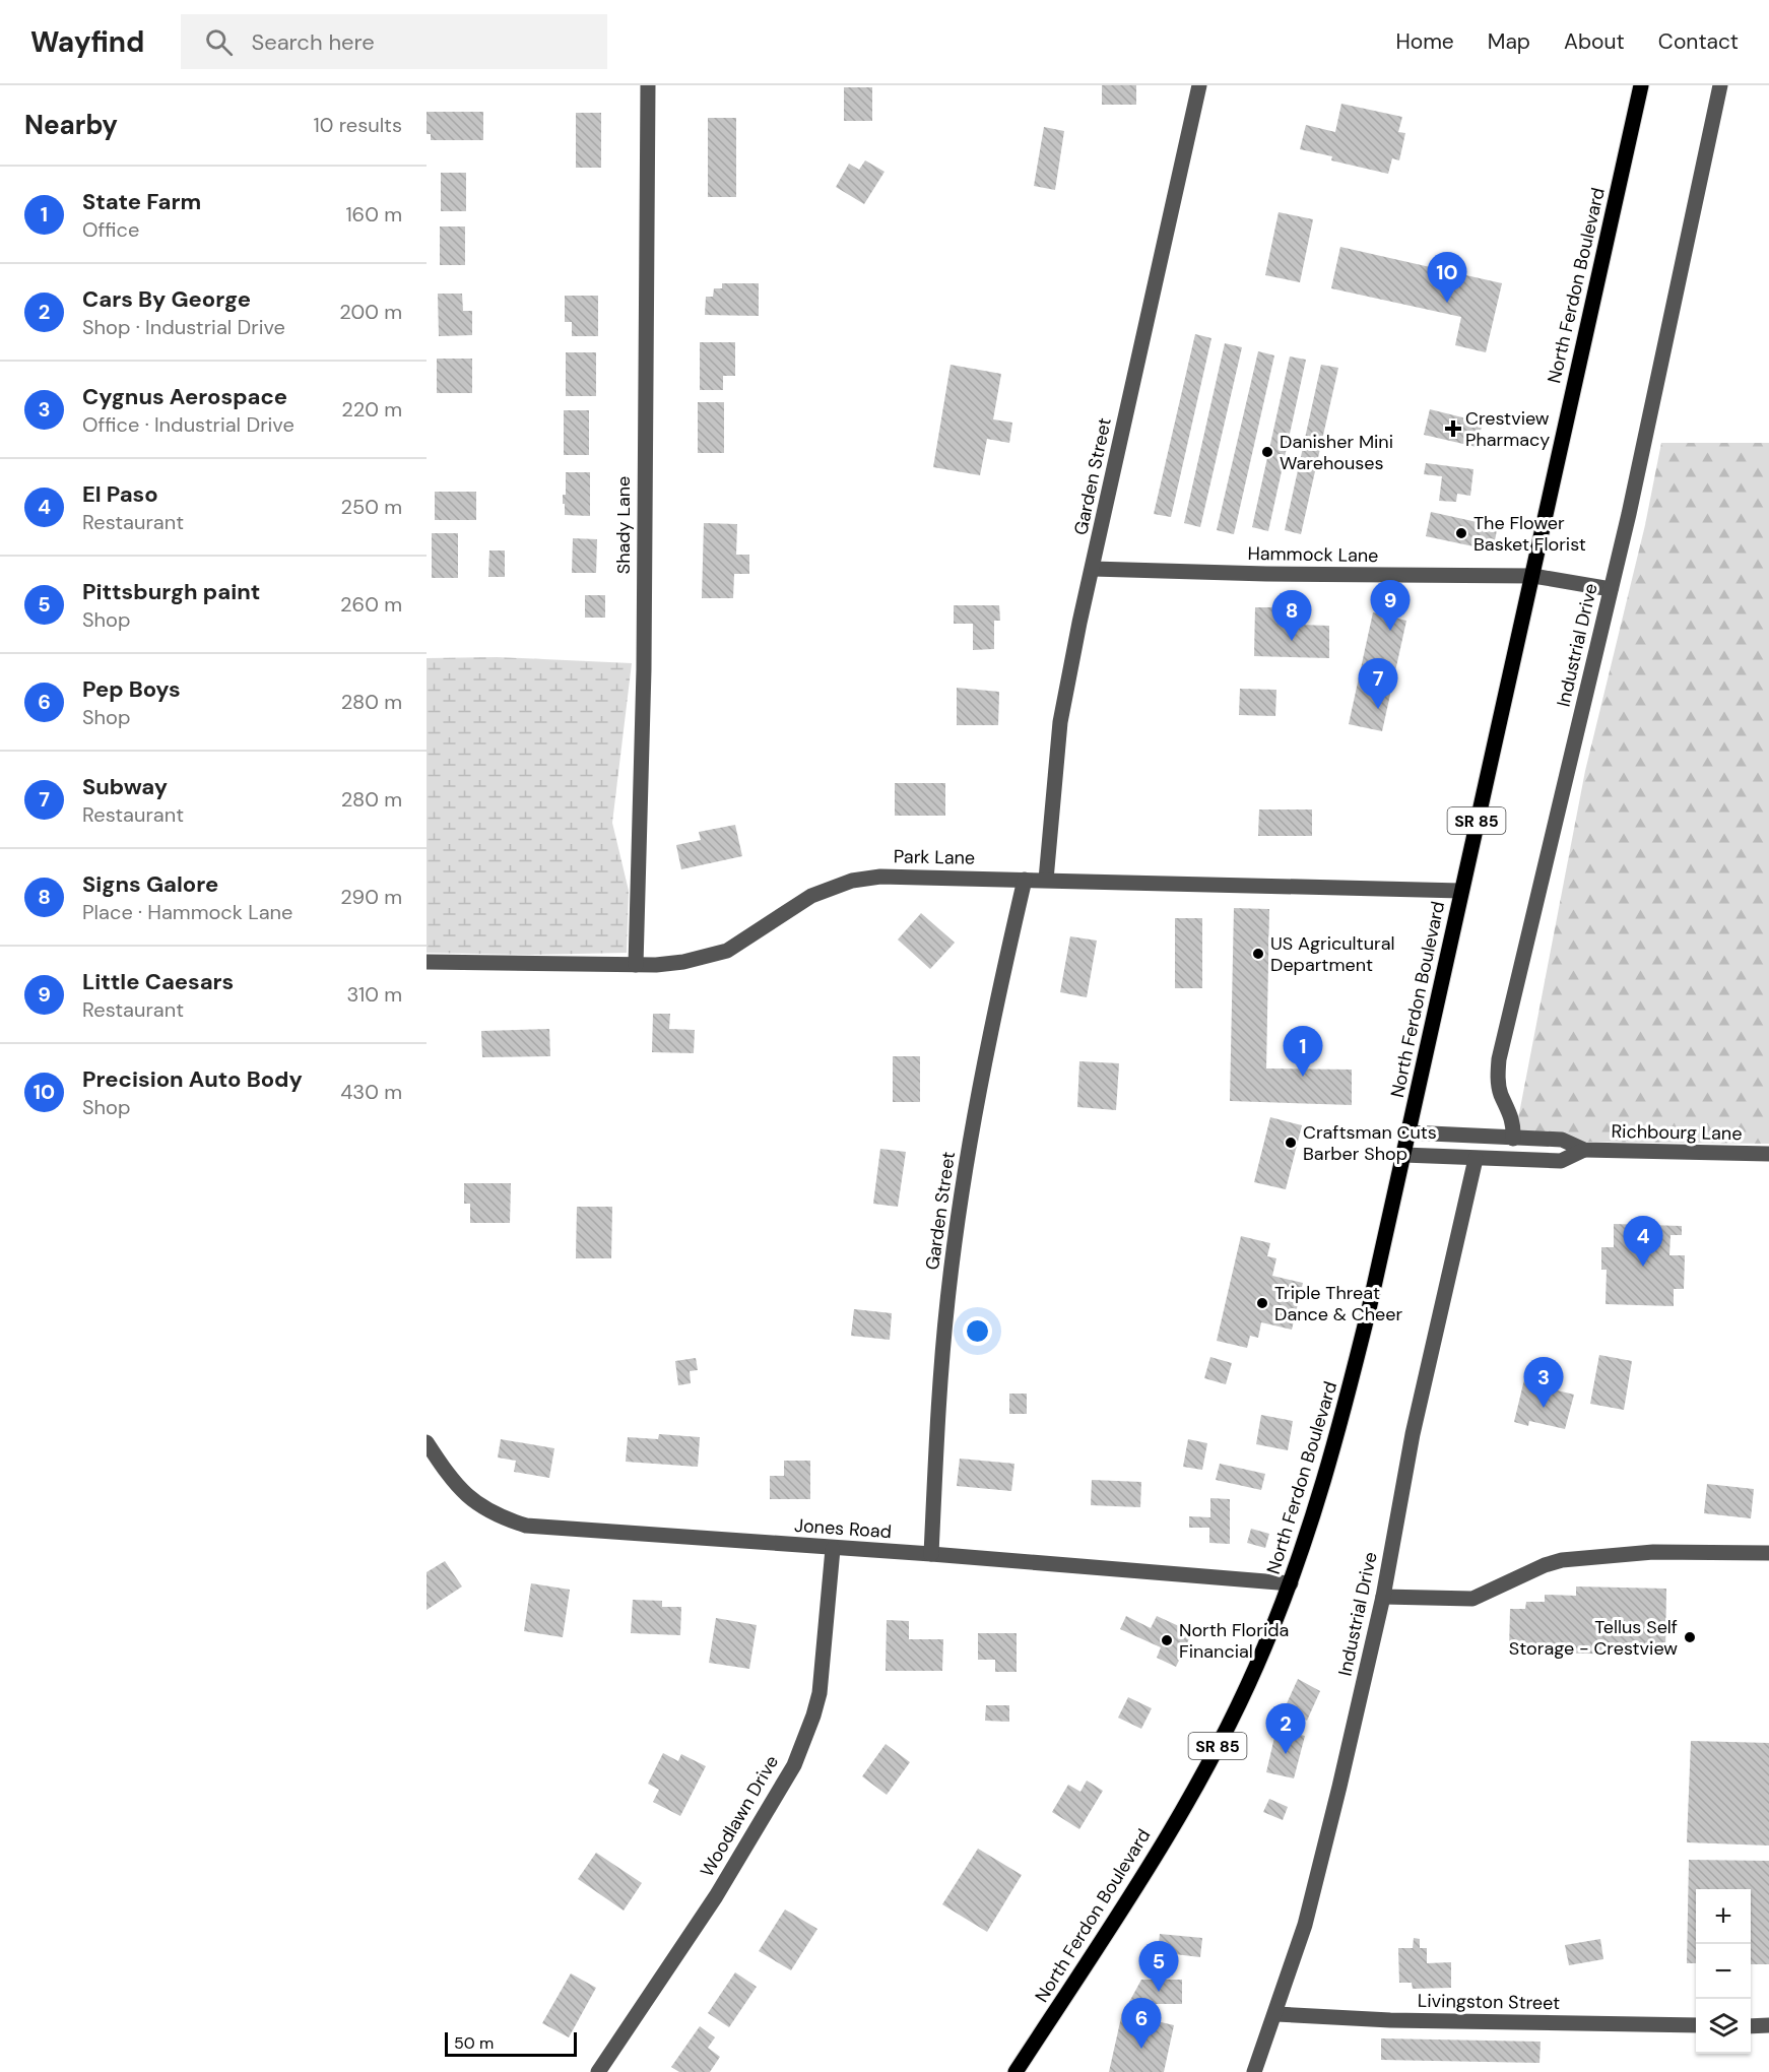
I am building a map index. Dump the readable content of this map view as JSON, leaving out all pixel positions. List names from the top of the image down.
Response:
{
  "streets": {
    "main road": ["North Ferdon Boulevard", "SR 85"],
    "street": [
      "Garden Street",
      "Shady Lane",
      "Hammock Lane",
      "Industrial Drive",
      "Park Lane",
      "Richbourg Lane",
      "Jones Road",
      "Woodlawn Drive",
      "Livingston Street"
    ]
  },
  "crossings": [
    ["North Ferdon Boulevard", "Hammock Lane"],
    ["North Ferdon Boulevard", "Park Lane"],
    ["North Ferdon Boulevard", "Richbourg Lane"],
    ["North Ferdon Boulevard", "Jones Road"],
    ["Garden Street", "Hammock Lane"],
    ["Garden Street", "Park Lane"],
    ["Garden Street", "Jones Road"],
    ["Shady Lane", "Park Lane"],
    ["Hammock Lane", "Industrial Drive"],
    ["Industrial Drive", "Richbourg Lane"],
    ["Industrial Drive", "Livingston Street"],
    ["Jones Road", "Woodlawn Drive"]
  ],
  "places": {
    "health": ["Crestview Pharmacy"],
    "other": [
      "Danisher Mini Warehouses",
      "The Flower Basket Florist",
      "US Agricultural Department",
      "Craftsman Cuts Barber Shop",
      "Triple Threat Dance & Cheer",
      "Tellus Self Storage - Crestview",
      "North Florida Financial"
    ]
  },
  "scale_bar": "50 m",
  "page": {
    "header": "Wayfind",
    "search": "Search here",
    "nav": [
      "Home",
      "Map",
      "About",
      "Contact"
    ],
    "heading": ["Nearby", "10 results"],
    "list": [
      {
        "mark": "1",
        "name": "State Farm",
        "note": "Office",
        "value": "160 m"
      },
      {
        "mark": "2",
        "name": "Cars By George",
        "note": "Shop · Industrial Drive",
        "value": "200 m"
      },
      {
        "mark": "3",
        "name": "Cygnus Aerospace",
        "note": "Office · Industrial Drive",
        "value": "220 m"
      },
      {
        "mark": "4",
        "name": "El Paso",
        "note": "Restaurant",
        "value": "250 m"
      },
      {
        "mark": "5",
        "name": "Pittsburgh paint",
        "note": "Shop",
        "value": "260 m"
      },
      {
        "mark": "6",
        "name": "Pep Boys",
        "note": "Shop",
        "value": "280 m"
      },
      {
        "mark": "7",
        "name": "Subway",
        "note": "Restaurant",
        "value": "280 m"
      },
      {
        "mark": "8",
        "name": "Signs Galore",
        "note": "Place · Hammock Lane",
        "value": "290 m"
      },
      {
        "mark": "9",
        "name": "Little Caesars",
        "note": "Restaurant",
        "value": "310 m"
      },
      {
        "mark": "10",
        "name": "Precision Auto Body",
        "note": "Shop",
        "value": "430 m"
      }
    ],
    "pins": [
      "10",
      "9",
      "8",
      "7",
      "1",
      "4",
      "3",
      "2",
      "5",
      "6"
    ],
    "map_buttons": ["+", "−"],
    "scale": "50 m"
  }
}
